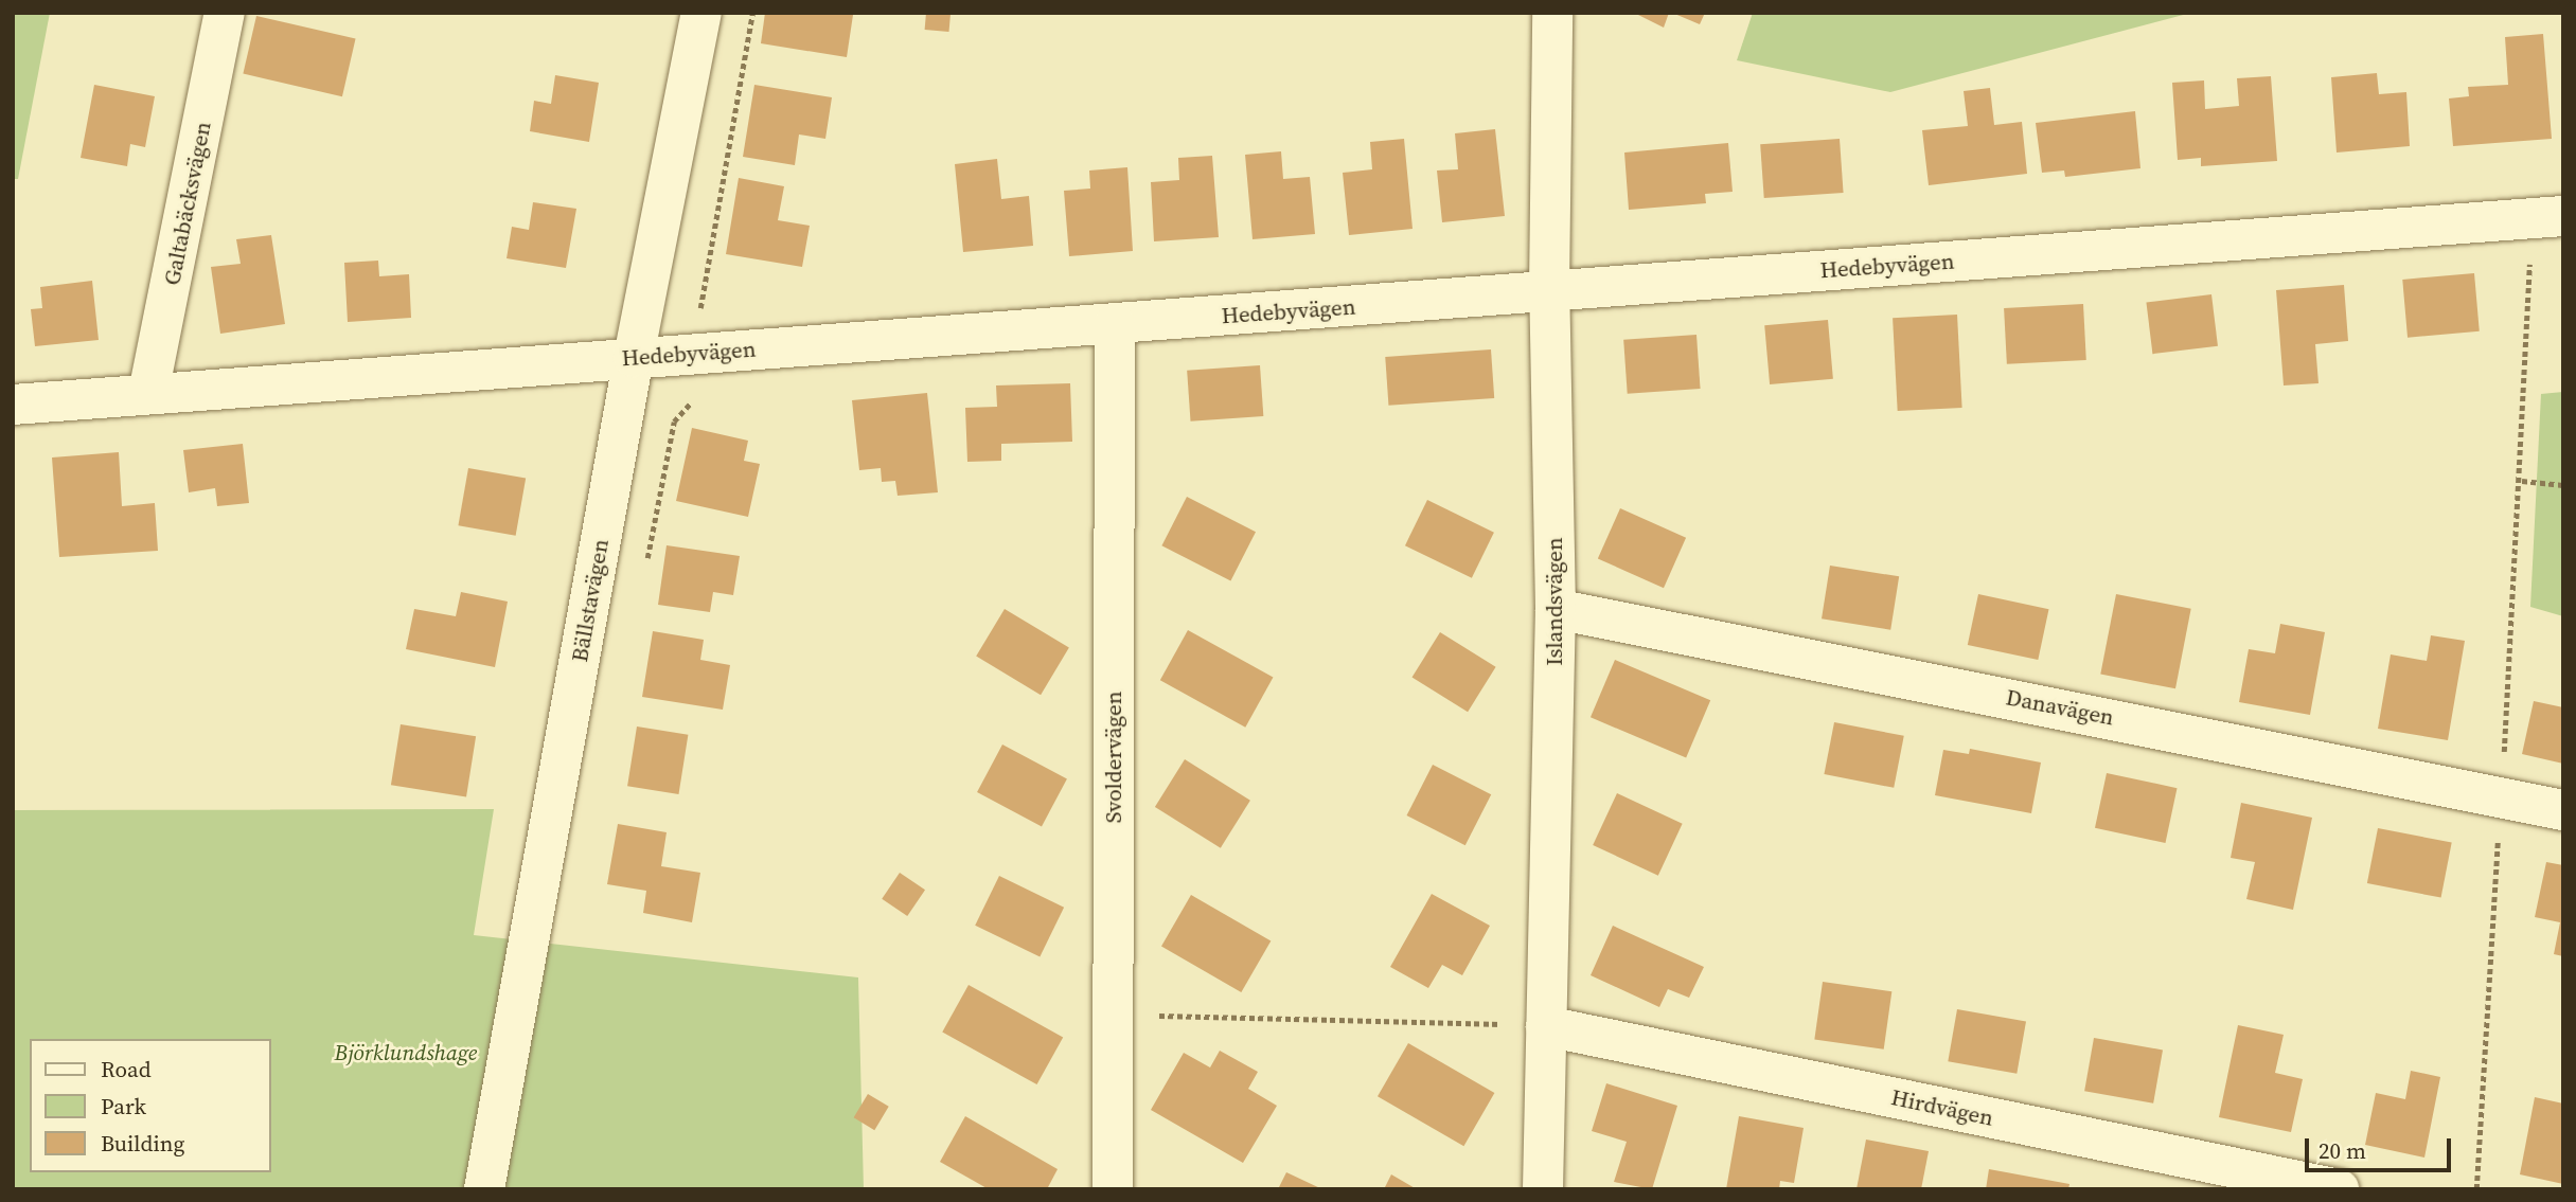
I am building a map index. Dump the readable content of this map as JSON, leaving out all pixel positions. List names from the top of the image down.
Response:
{
  "streets": {
    "street": [
      "Galtabäcksvägen",
      "Hedebyvägen",
      "Bällstavägen",
      "Islandsvägen",
      "Danavägen",
      "Svoldervägen",
      "Hirdvägen"
    ]
  },
  "crossings": [
    ["Galtabäcksvägen", "Hedebyvägen"],
    ["Hedebyvägen", "Bällstavägen"],
    ["Hedebyvägen", "Islandsvägen"],
    ["Hedebyvägen", "Svoldervägen"],
    ["Islandsvägen", "Danavägen"],
    ["Islandsvägen", "Hirdvägen"]
  ],
  "parks": ["Björklundshage"],
  "legend": ["Road", "Park", "Building"],
  "scale_bar": "20 m"
}
